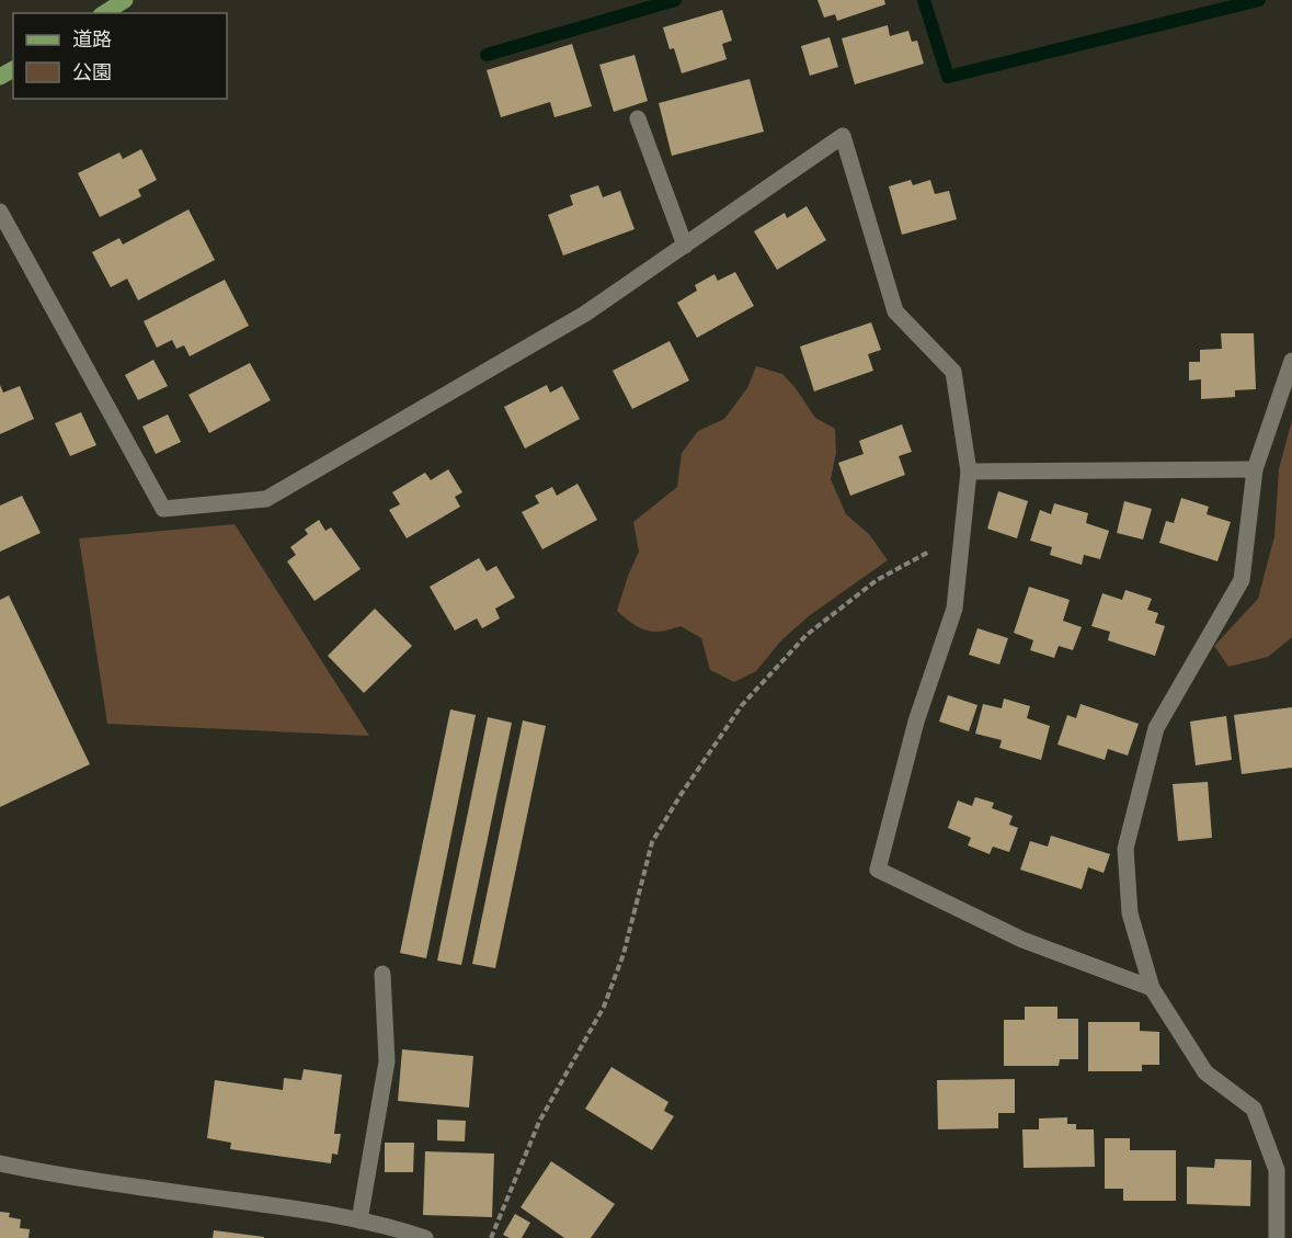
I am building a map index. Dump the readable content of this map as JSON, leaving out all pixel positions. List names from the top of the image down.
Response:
{
  "legend": ["道路", "公園"]
}
